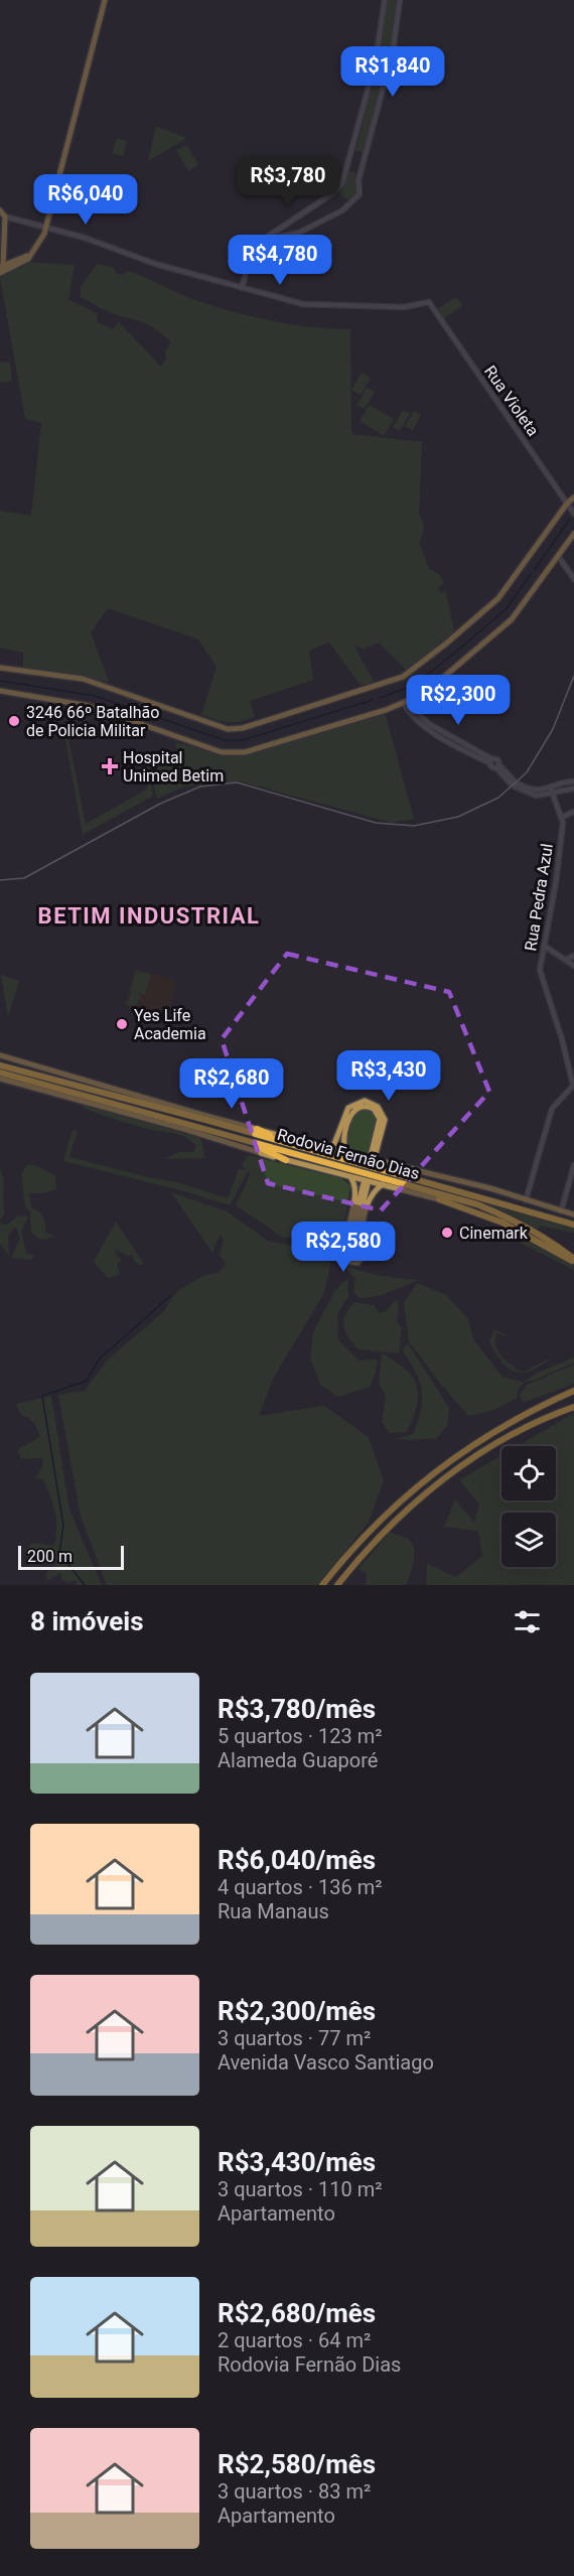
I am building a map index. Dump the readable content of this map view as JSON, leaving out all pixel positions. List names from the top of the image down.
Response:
{
  "streets": {
    "highway": ["Rodovia Fernão Dias"],
    "street": ["Rua Violeta", "Rua Pedra Azul"]
  },
  "crossings": [
    ["Rua Pedra Azul", "Rodovia Fernão Dias"]
  ],
  "districts": ["BETIM INDUSTRIAL"],
  "places": {
    "other": ["3246 66º Batalhão de Policia Militar", "Yes Life Academia", "Cinemark"],
    "health": ["Hospital Unimed Betim"]
  },
  "scale_bar": "200 m",
  "page": {
    "price": [
      "R$1,840",
      "R$3,780",
      "R$6,040",
      "R$4,780",
      "R$2,300",
      "R$3,430",
      "R$2,680",
      "R$2,580"
    ],
    "scale": "200 m",
    "heading": "8 imóveis",
    "list": [
      {
        "name": "R$3,780/mês",
        "note": "5 quartos · 123 m² · Alameda Guaporé"
      },
      {
        "name": "R$6,040/mês",
        "note": "4 quartos · 136 m² · Rua Manaus"
      },
      {
        "name": "R$2,300/mês",
        "note": "3 quartos · 77 m² · Avenida Vasco Santiago"
      },
      {
        "name": "R$3,430/mês",
        "note": "3 quartos · 110 m² · Apartamento"
      },
      {
        "name": "R$2,680/mês",
        "note": "2 quartos · 64 m² · Rodovia Fernão Dias"
      },
      {
        "name": "R$2,580/mês",
        "note": "3 quartos · 83 m² · Apartamento"
      }
    ]
  }
}
